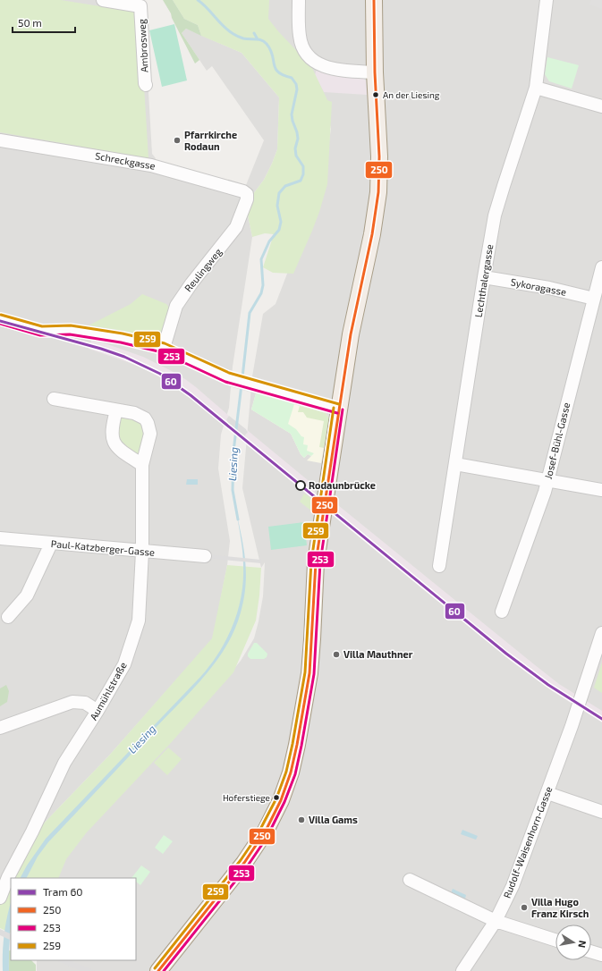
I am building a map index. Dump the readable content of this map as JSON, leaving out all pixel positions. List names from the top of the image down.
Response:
{
  "streets": {
    "street": [
      "Ambrosweg",
      "Schreckgasse",
      "Reulingweg",
      "Lechthalergasse",
      "Sykoragasse",
      "Josef-Bühl-Gasse",
      "Paul-Katzberger-Gasse",
      "Aumühlstraße",
      "Rudolf-Waisenhorn-Gasse"
    ]
  },
  "crossings": [
    ["Schreckgasse", "Reulingweg"],
    ["Lechthalergasse", "Sykoragasse"],
    ["Sykoragasse", "Josef-Bühl-Gasse"],
    ["Paul-Katzberger-Gasse", "Aumühlstraße"]
  ],
  "water": ["Liesing"],
  "places": [
    "An der Liesing",
    "Pfarrkirche Rodaun",
    "Rodaunbrücke",
    "Villa Mauthner",
    "Hoferstiege",
    "Villa Gams",
    "Villa Hugo Franz Kirsch"
  ],
  "lines": [
    "transit line 250",
    "transit line 259",
    "tram line 60",
    "transit line 253"
  ],
  "legend": [
    "Tram 60",
    "250",
    "253",
    "259"
  ],
  "scale_bar": "50 m",
  "north": "right"
}
